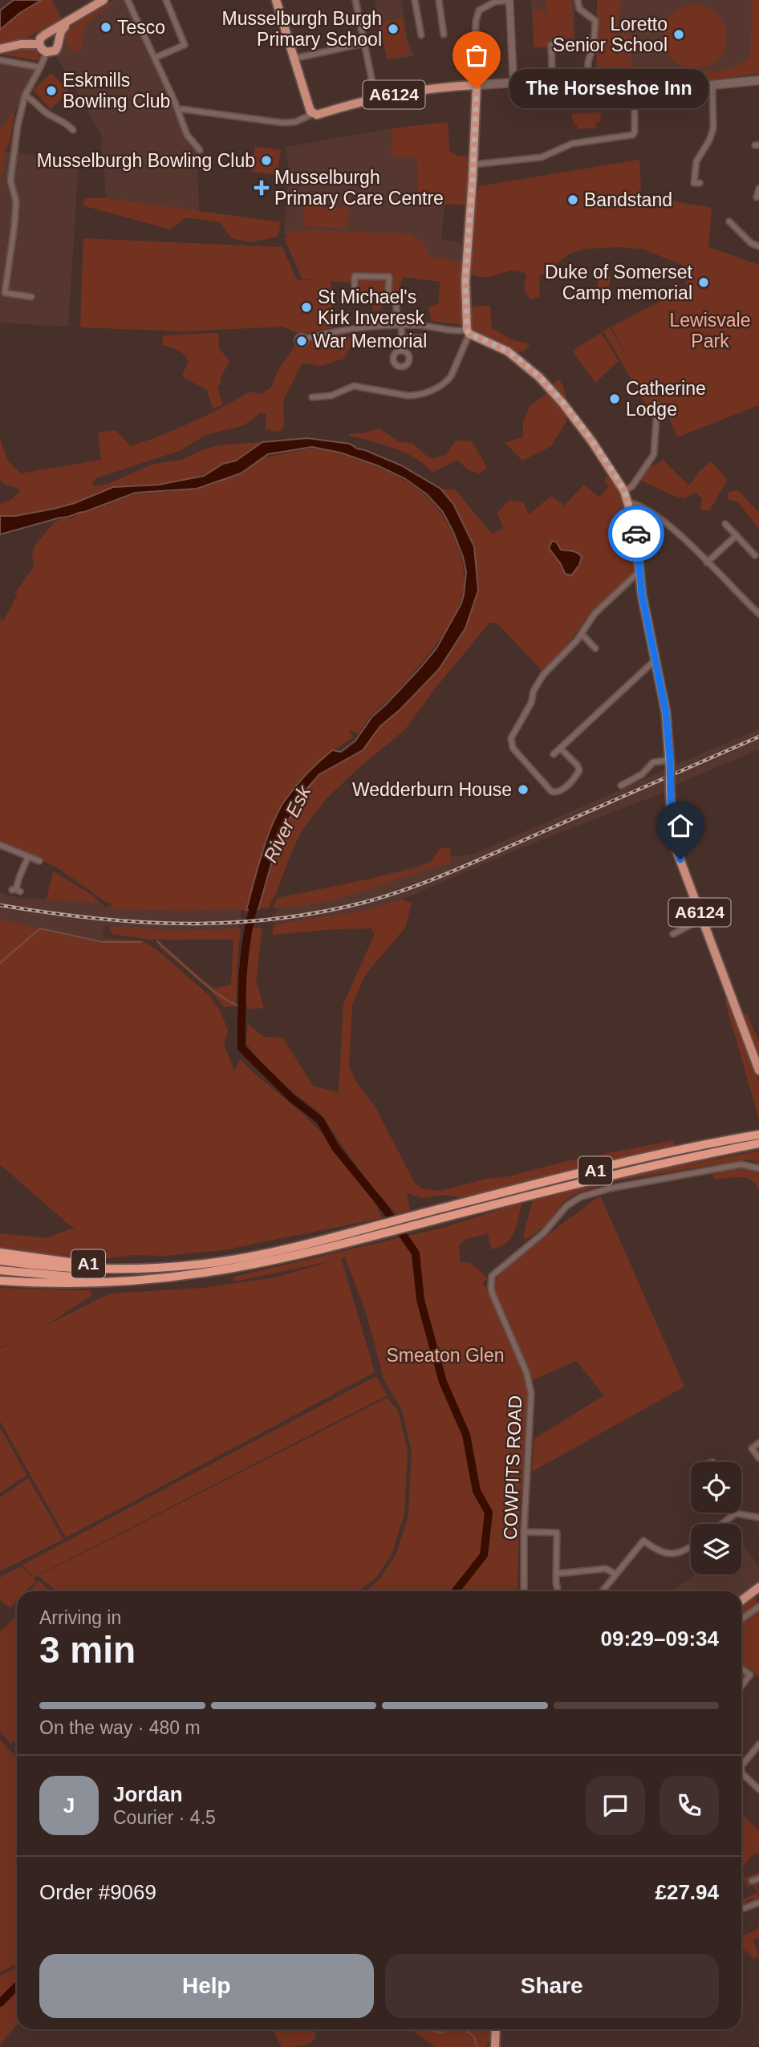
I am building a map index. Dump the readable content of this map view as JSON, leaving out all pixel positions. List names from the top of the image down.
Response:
{
  "streets": {
    "highway": ["A1"],
    "main road": ["A6124"],
    "street": ["COWPITS ROAD"]
  },
  "water": ["River Esk"],
  "parks": ["Lewisvale Park", "Smeaton Glen"],
  "places": {
    "other": [
      "Tesco",
      "Musselburgh Burgh Primary School",
      "Loretto Senior School",
      "The Horseshoe Inn",
      "Eskmills Bowling Club",
      "Musselburgh Bowling Club",
      "Bandstand",
      "Duke of Somerset Camp memorial",
      "St Michael's Kirk Inveresk",
      "War Memorial",
      "Catherine Lodge",
      "Wedderburn House"
    ],
    "health": ["Musselburgh Primary Care Centre"]
  },
  "page": {
    "bubble": "The Horseshoe Inn",
    "heading": ["3 min", "Arriving in", "09:29–09:34"],
    "panel": [
      "Jordan",
      "Courier · 4.5",
      "Order #9069",
      "£27.94"
    ],
    "bar": "On the way · 480 m",
    "round": "J",
    "buttons": ["Help", "Share"]
  }
}
